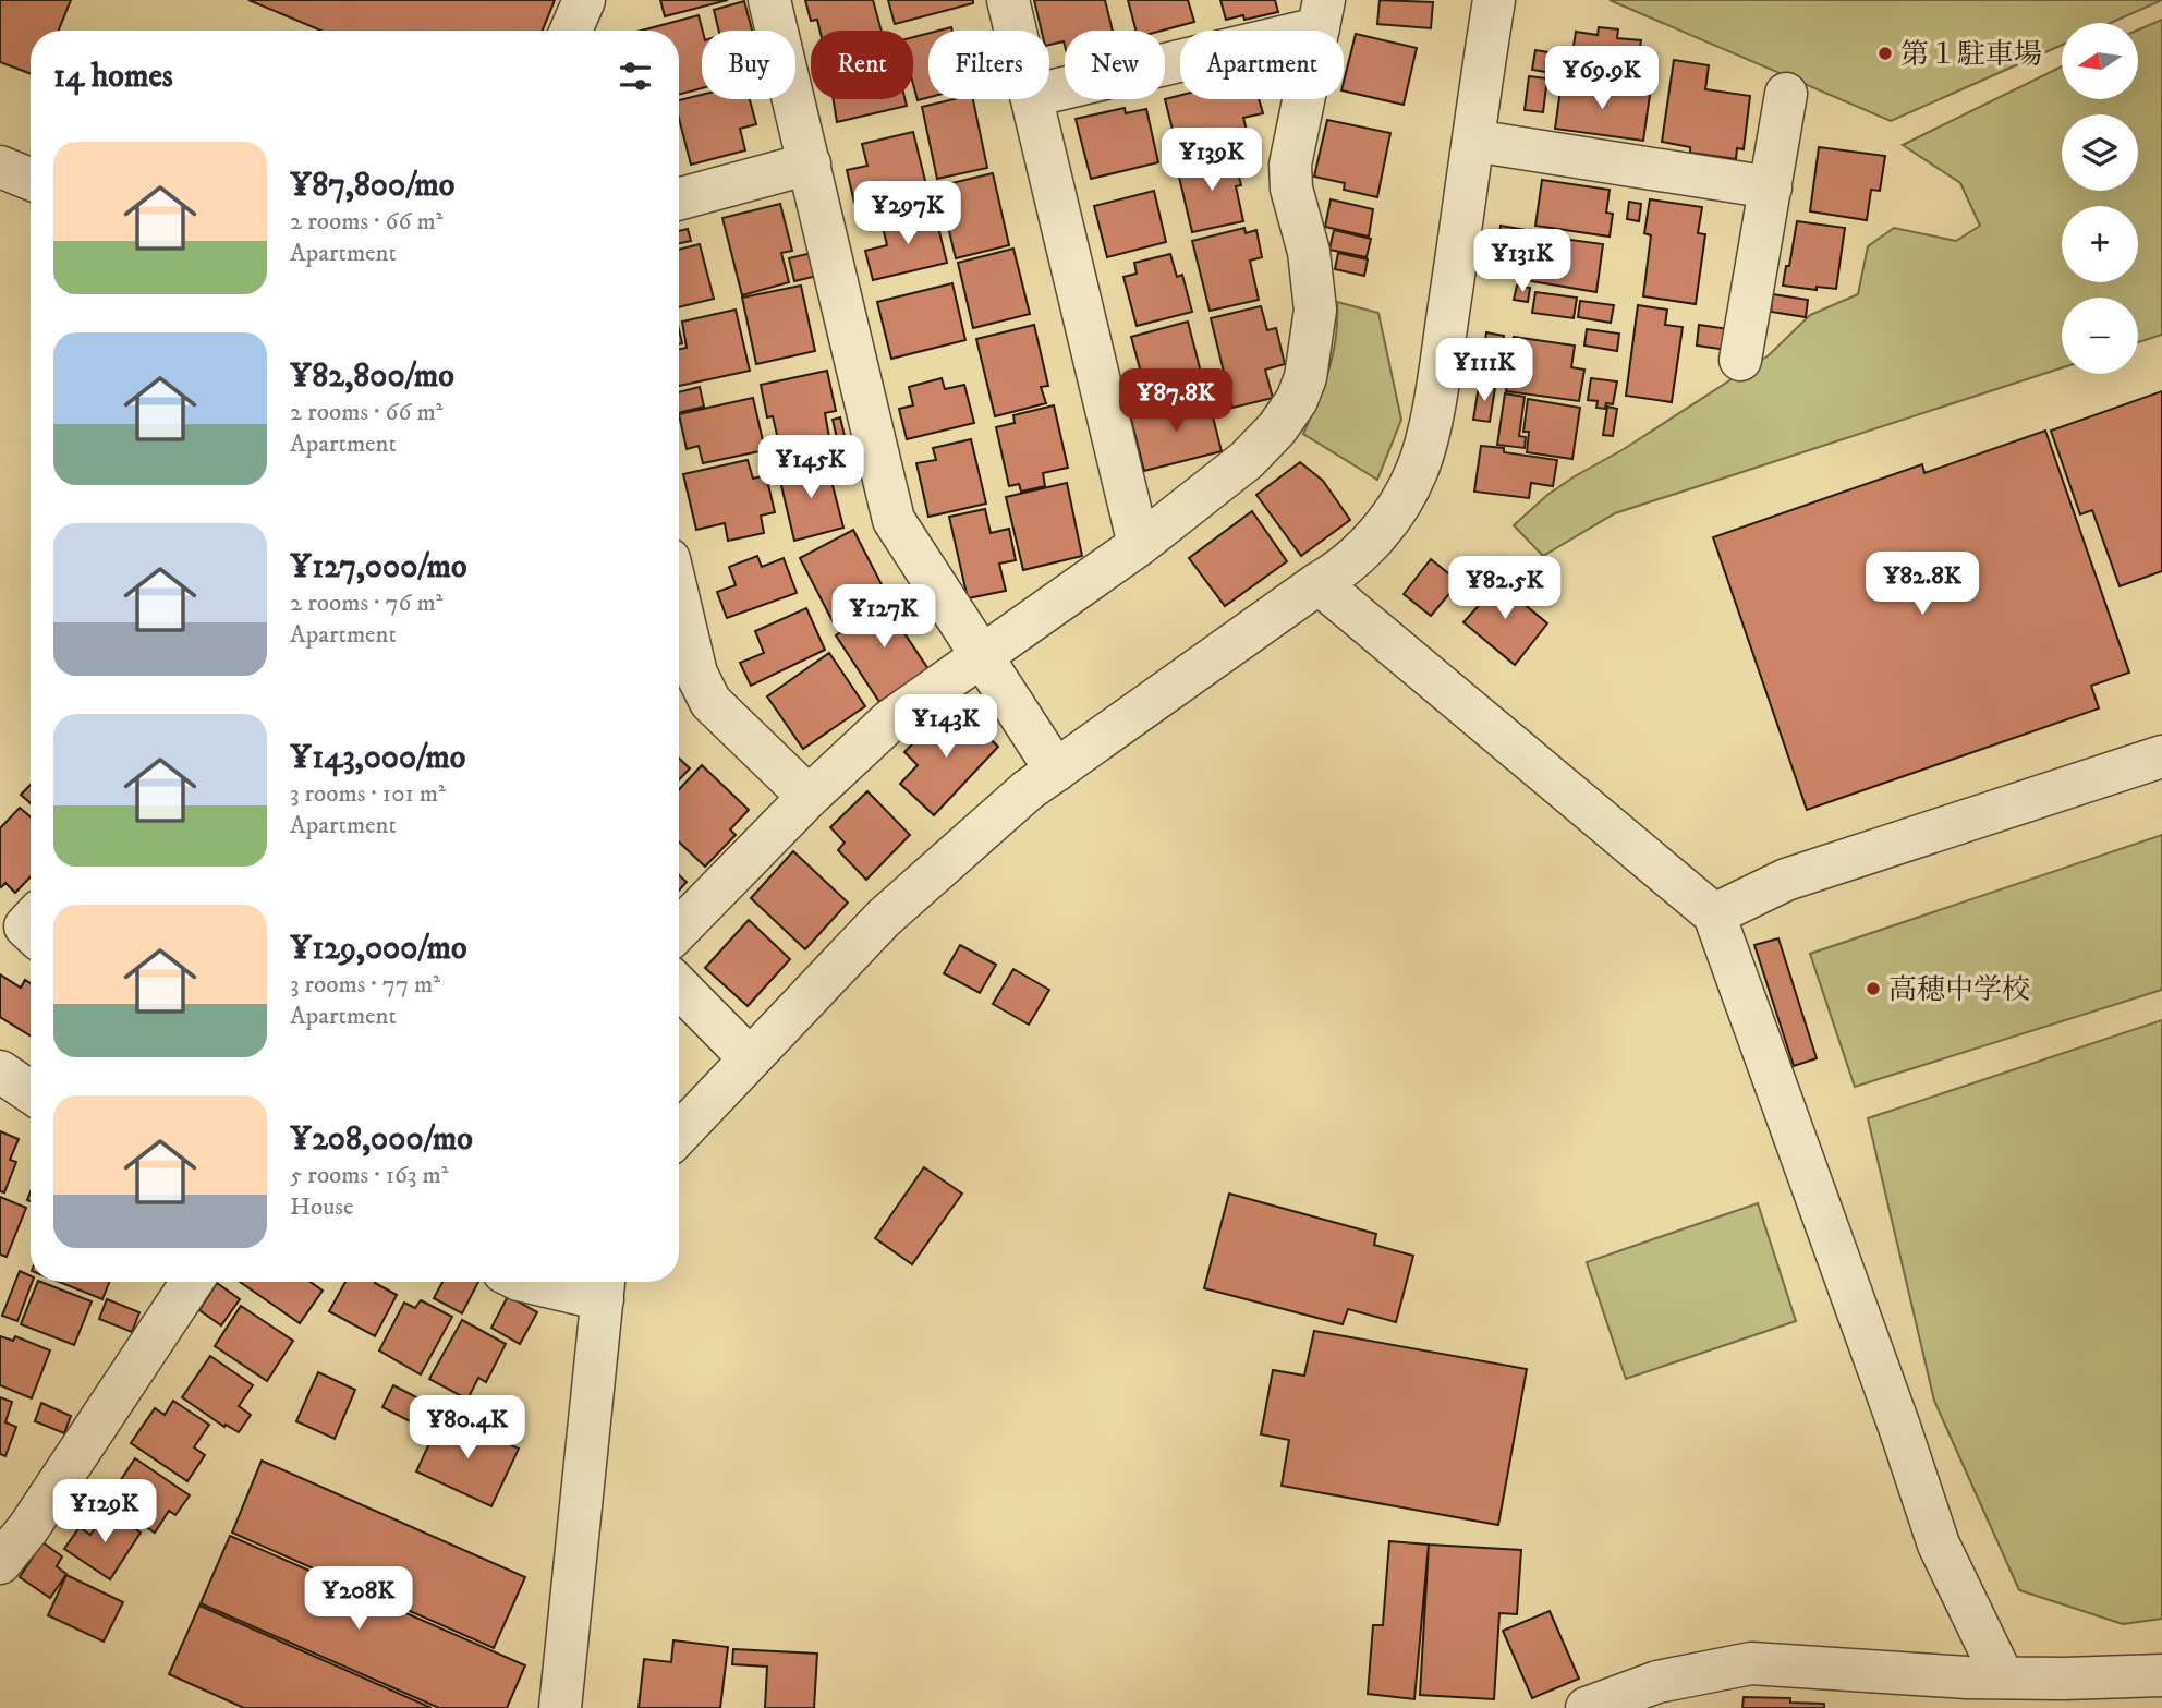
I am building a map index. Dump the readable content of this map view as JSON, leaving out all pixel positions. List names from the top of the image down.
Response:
{
  "places": ["第１駐車場", "高穂中学校"],
  "north": "left",
  "page": {
    "map_buttons": ["+", "−"],
    "chip": [
      "Buy",
      "Rent",
      "Filters",
      "New",
      "Apartment"
    ],
    "heading": "14 homes",
    "price": [
      "¥69.9K",
      "¥139K",
      "¥297K",
      "¥131K",
      "¥111K",
      "¥87.8K",
      "¥145K",
      "¥82.8K",
      "¥82.5K",
      "¥127K",
      "¥143K",
      "¥80.4K",
      "¥129K",
      "¥208K"
    ],
    "list": [
      {
        "name": "¥87,800/mo",
        "note": "2 rooms · 66 m² · Apartment"
      },
      {
        "name": "¥82,800/mo",
        "note": "2 rooms · 66 m² · Apartment"
      },
      {
        "name": "¥127,000/mo",
        "note": "2 rooms · 76 m² · Apartment"
      },
      {
        "name": "¥143,000/mo",
        "note": "3 rooms · 101 m² · Apartment"
      },
      {
        "name": "¥129,000/mo",
        "note": "3 rooms · 77 m² · Apartment"
      },
      {
        "name": "¥208,000/mo",
        "note": "5 rooms · 163 m² · House"
      }
    ]
  }
}
